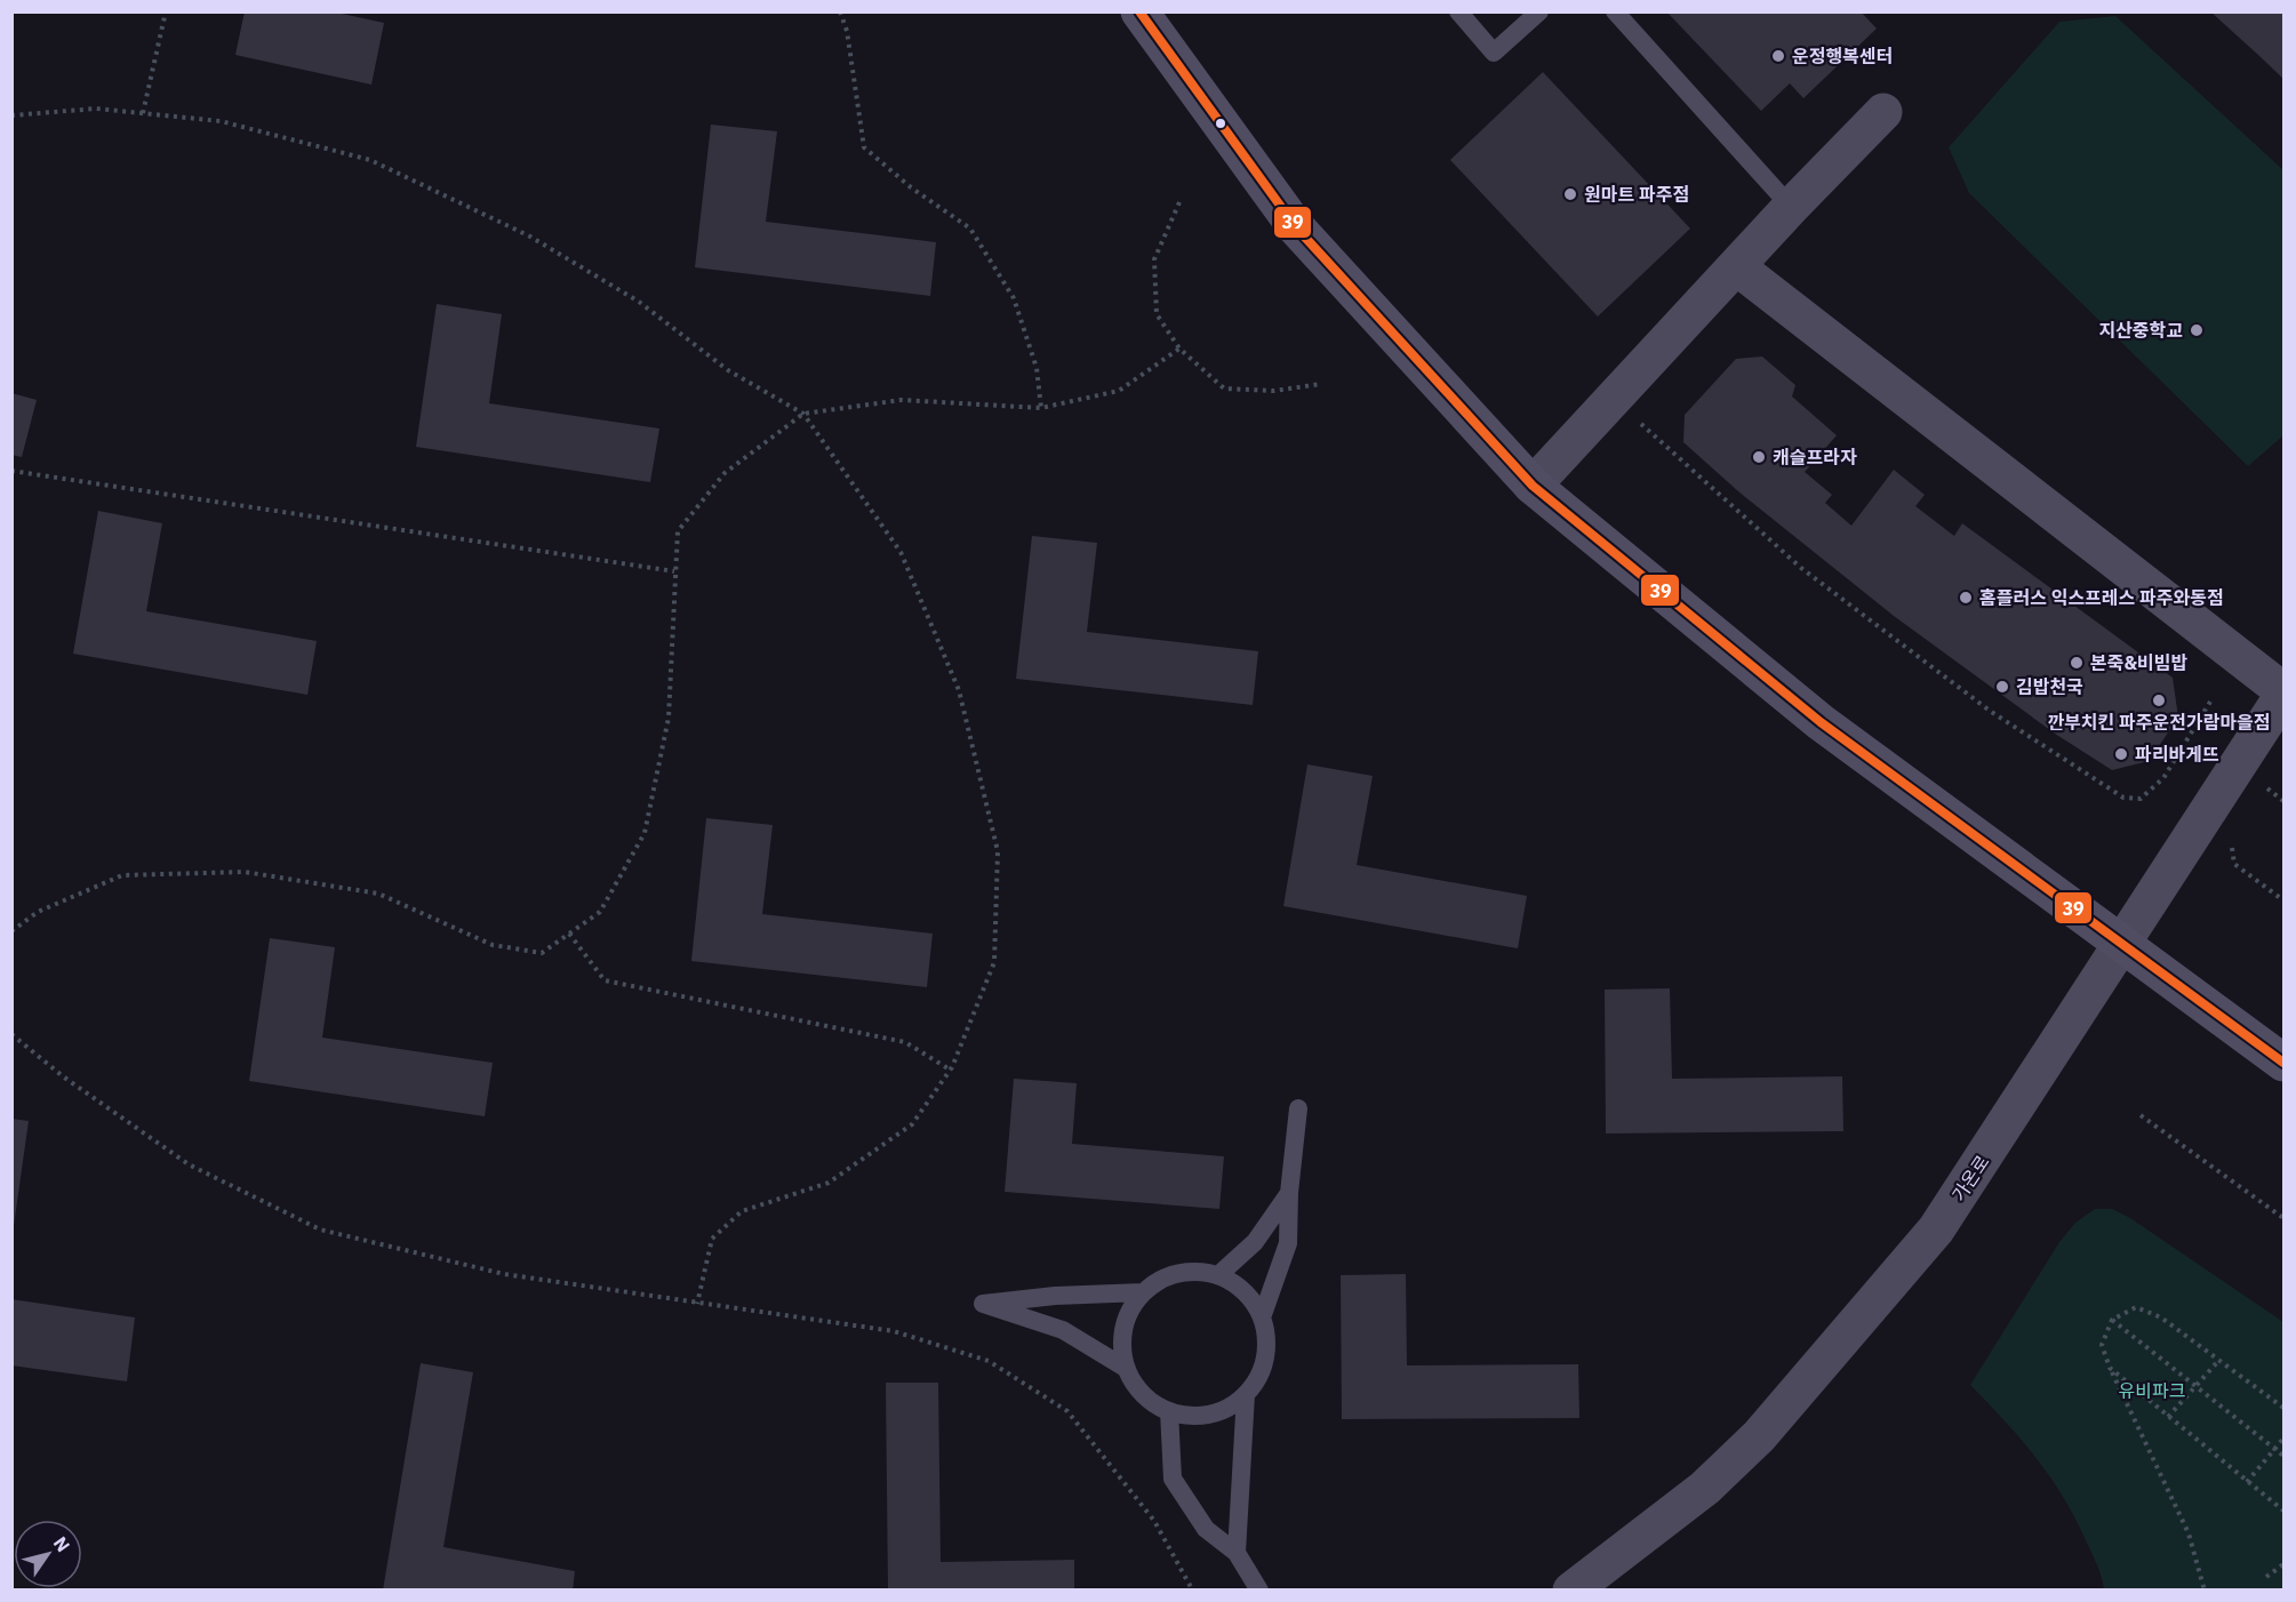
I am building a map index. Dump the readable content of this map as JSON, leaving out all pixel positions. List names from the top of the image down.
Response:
{
  "streets": {
    "street": ["가온로"]
  },
  "parks": ["유비파크"],
  "places": [
    "운정행복센터",
    "원마트 파주점",
    "지산중학교",
    "캐슬프라자",
    "홈플러스 익스프레스 파주와동점",
    "본죽&비빔밥",
    "김밥천국",
    "깐부치킨 파주운전가람마을점",
    "파리바게뜨"
  ],
  "lines": ["transit line 39"],
  "north": "top right"
}
